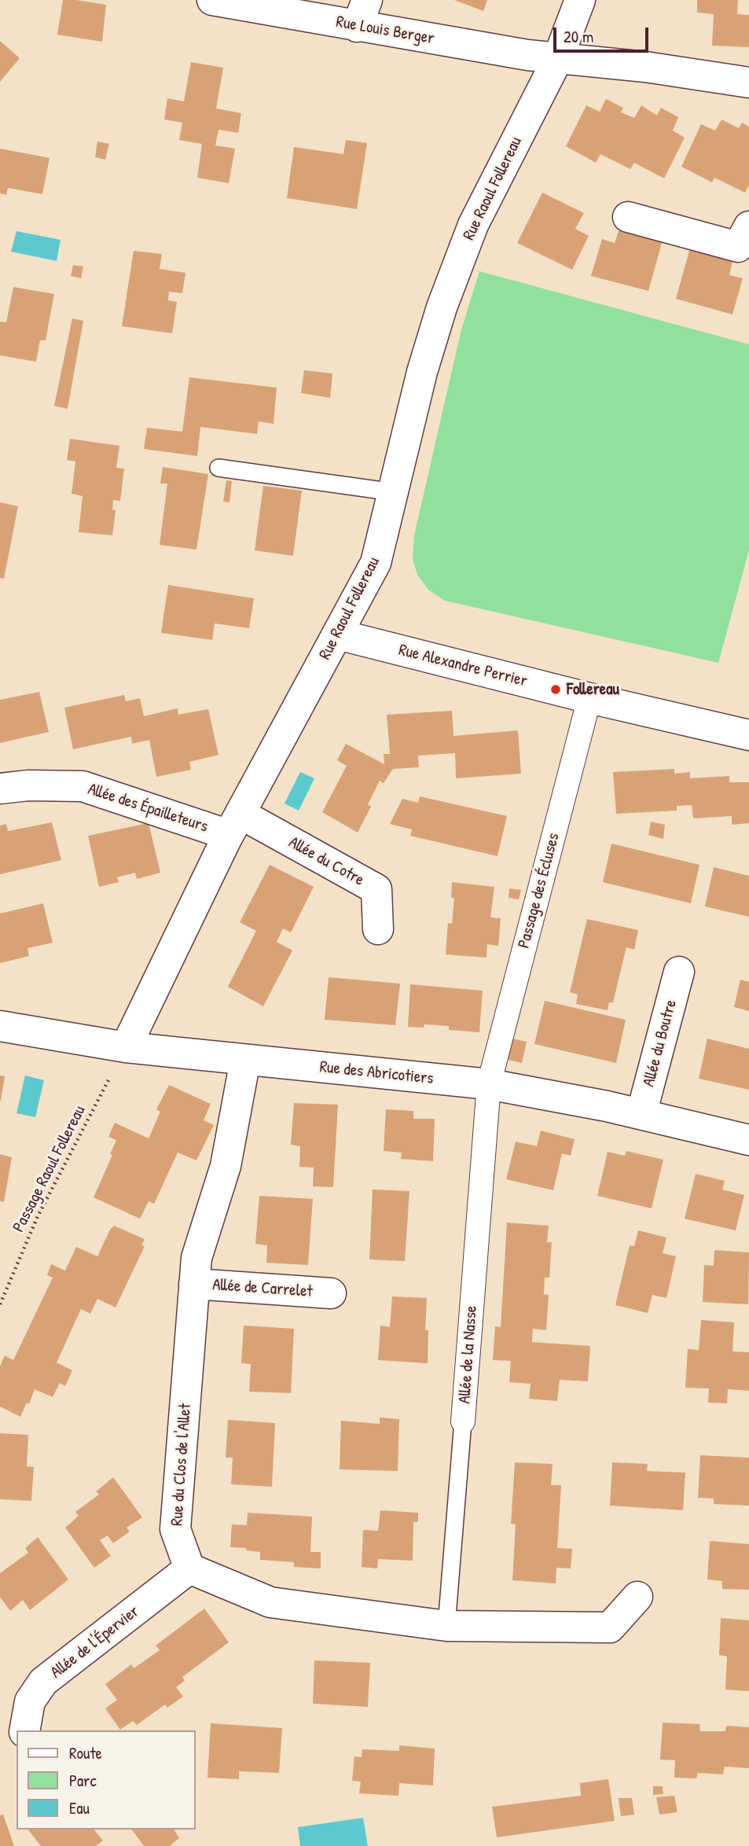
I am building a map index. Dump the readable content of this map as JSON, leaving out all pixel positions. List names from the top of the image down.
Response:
{
  "streets": {
    "street": [
      "Rue Louis Berger",
      "Rue Raoul Follereau",
      "Rue Alexandre Perrier",
      "Allée des Épailleteurs",
      "Allée du Cotre",
      "Passage des Écluses",
      "Allée du Boutre",
      "Rue des Abricotiers",
      "Allée de Carrelet",
      "Allée de la Nasse",
      "Rue du Clos de l'Allet",
      "Allée de l'Épervier"
    ],
    "path": ["Passage Raoul Follereau"]
  },
  "crossings": [
    ["Rue Louis Berger", "Rue Raoul Follereau"],
    ["Rue Raoul Follereau", "Rue Alexandre Perrier"],
    ["Rue Raoul Follereau", "Allée des Épailleteurs"],
    ["Rue Raoul Follereau", "Allée du Cotre"],
    ["Rue Raoul Follereau", "Rue des Abricotiers"],
    ["Rue Raoul Follereau", "Passage Raoul Follereau"],
    ["Rue Alexandre Perrier", "Passage des Écluses"],
    ["Allée des Épailleteurs", "Allée du Cotre"],
    ["Passage des Écluses", "Rue des Abricotiers"],
    ["Passage des Écluses", "Allée de la Nasse"],
    ["Allée du Boutre", "Rue des Abricotiers"],
    ["Rue des Abricotiers", "Passage Raoul Follereau"],
    ["Rue des Abricotiers", "Allée de la Nasse"],
    ["Rue des Abricotiers", "Rue du Clos de l'Allet"],
    ["Allée de Carrelet", "Rue du Clos de l'Allet"],
    ["Rue du Clos de l'Allet", "Allée de l'Épervier"]
  ],
  "places": ["Follereau"],
  "legend": ["Route", "Parc", "Eau"],
  "scale_bar": "20 m"
}
